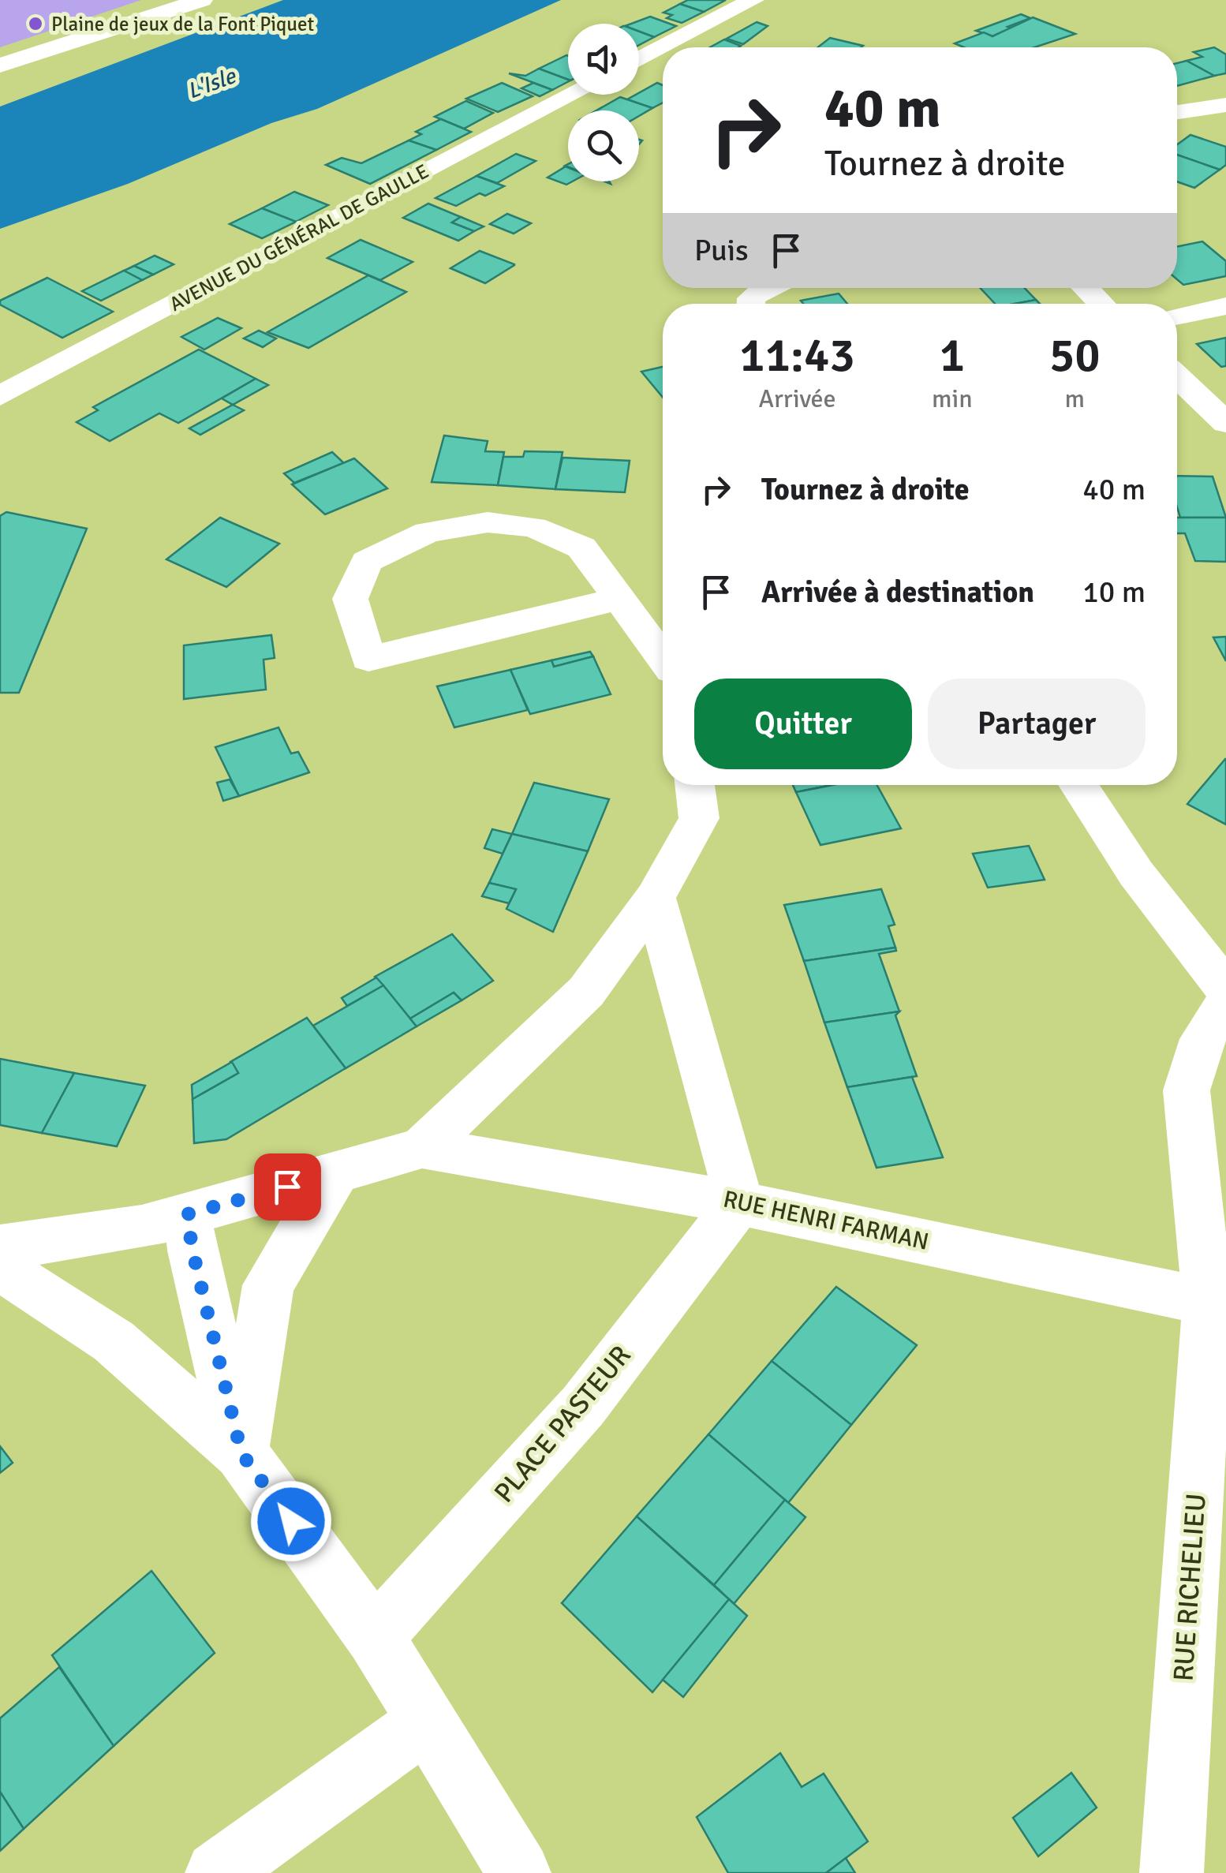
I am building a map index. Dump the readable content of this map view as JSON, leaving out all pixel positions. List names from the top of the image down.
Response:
{
  "streets": {
    "street": [
      "AVENUE DU GÉNÉRAL DE GAULLE",
      "RUE HENRI FARMAN",
      "PLACE PASTEUR",
      "RUE RICHELIEU"
    ]
  },
  "crossings": [
    ["RUE HENRI FARMAN", "PLACE PASTEUR"],
    ["RUE HENRI FARMAN", "RUE RICHELIEU"]
  ],
  "water": ["L'Isle"],
  "places": ["Plaine de jeux de la Font Piquet"],
  "page": {
    "turn": ["40 m", "Tournez à droite"],
    "then": "Puis",
    "eta": [
      "11:43",
      "Arrivée",
      "1",
      "min",
      "50",
      "m"
    ],
    "list": [
      {
        "name": "Tournez à droite",
        "value": "40 m"
      },
      {
        "name": "Arrivée à destination",
        "value": "10 m"
      }
    ],
    "buttons": ["Quitter", "Partager"]
  }
}
